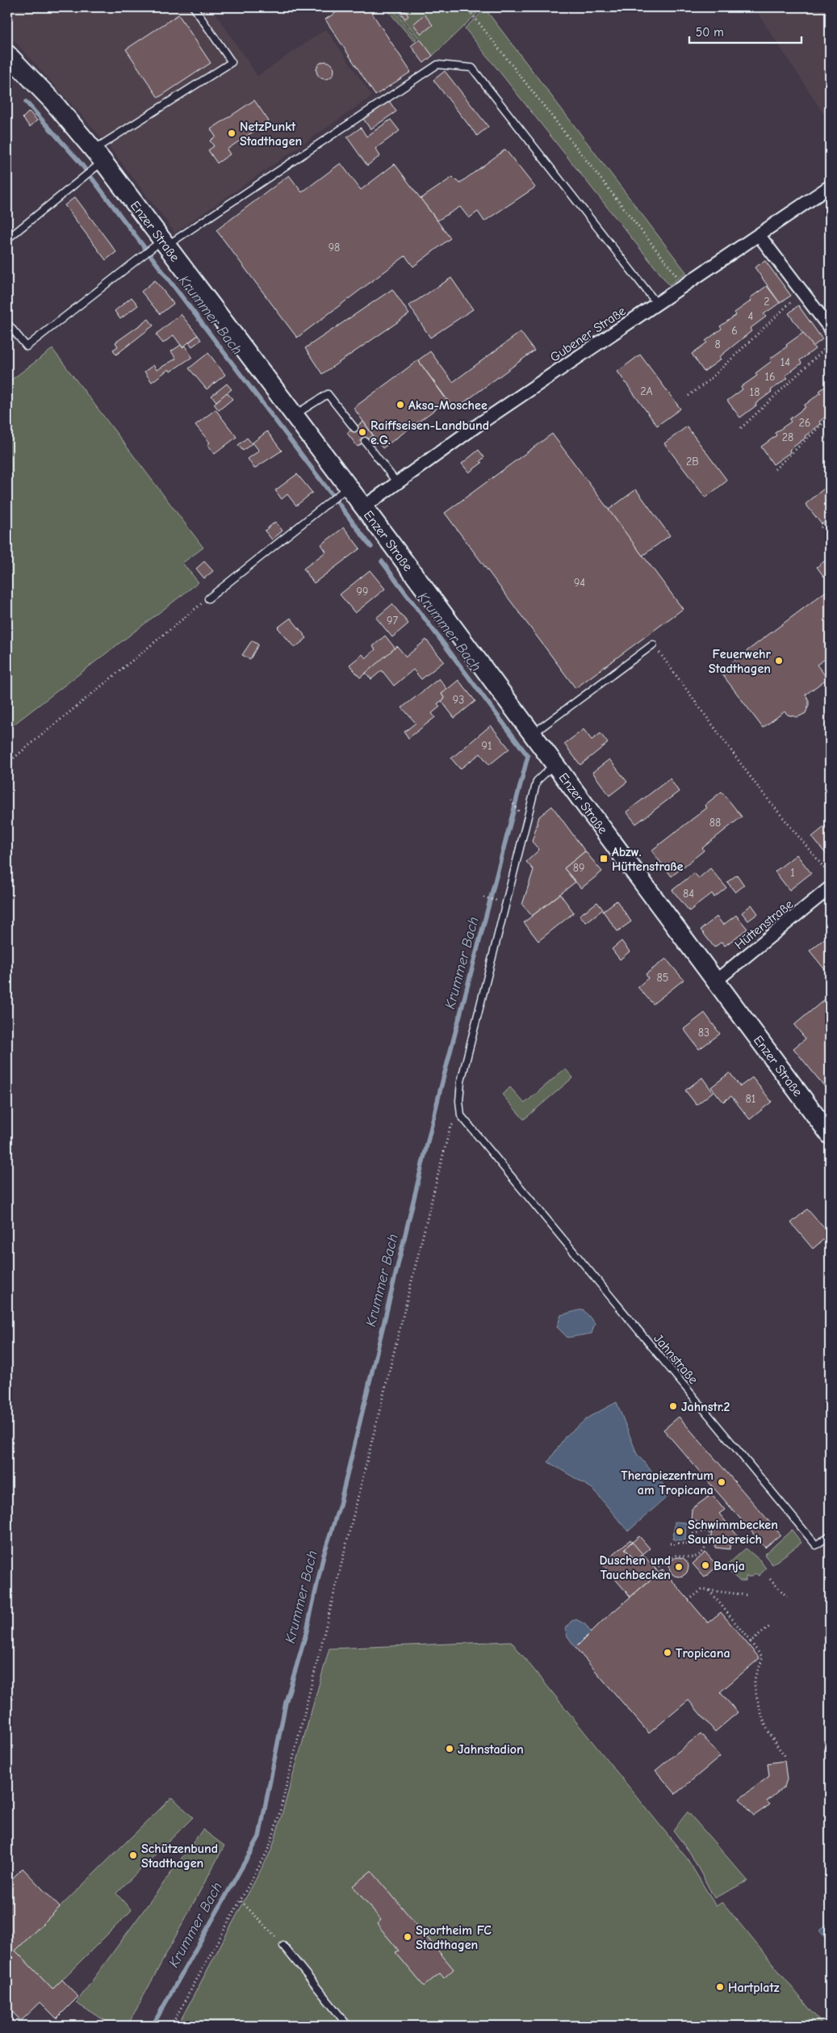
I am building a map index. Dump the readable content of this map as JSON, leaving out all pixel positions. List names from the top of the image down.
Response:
{
  "streets": {
    "main road": ["Enzer Straße"],
    "street": ["Gubener Straße", "Hüttenstraße"],
    "lane": ["Jahnstraße"]
  },
  "crossings": [
    ["Enzer Straße", "Gubener Straße"],
    ["Enzer Straße", "Hüttenstraße"]
  ],
  "water": ["Krummer Bach"],
  "places": {
    "other": [
      "NetzPunkt Stadthagen",
      "Aksa-Moschee",
      "Raiffseisen-Landbund e.G.",
      "Feuerwehr Stadthagen",
      "Jahnstr.2",
      "Therapiezentrum am Tropicana",
      "Schwimmbecken Saunabereich",
      "Banja",
      "Duschen und Tauchbecken",
      "Tropicana",
      "Jahnstadion",
      "Schützenbund Stadthagen",
      "Sportheim FC Stadthagen",
      "Hartplatz"
    ],
    "transit": ["Abzw. Hüttenstraße"]
  },
  "house_numbers": [
    "98",
    "2",
    "4",
    "6",
    "8",
    "14",
    "16",
    "2A",
    "18",
    "26",
    "28",
    "2B",
    "94",
    "99",
    "97",
    "93",
    "91",
    "88",
    "89",
    "1",
    "84",
    "85",
    "83",
    "81"
  ],
  "scale_bar": "50 m"
}
